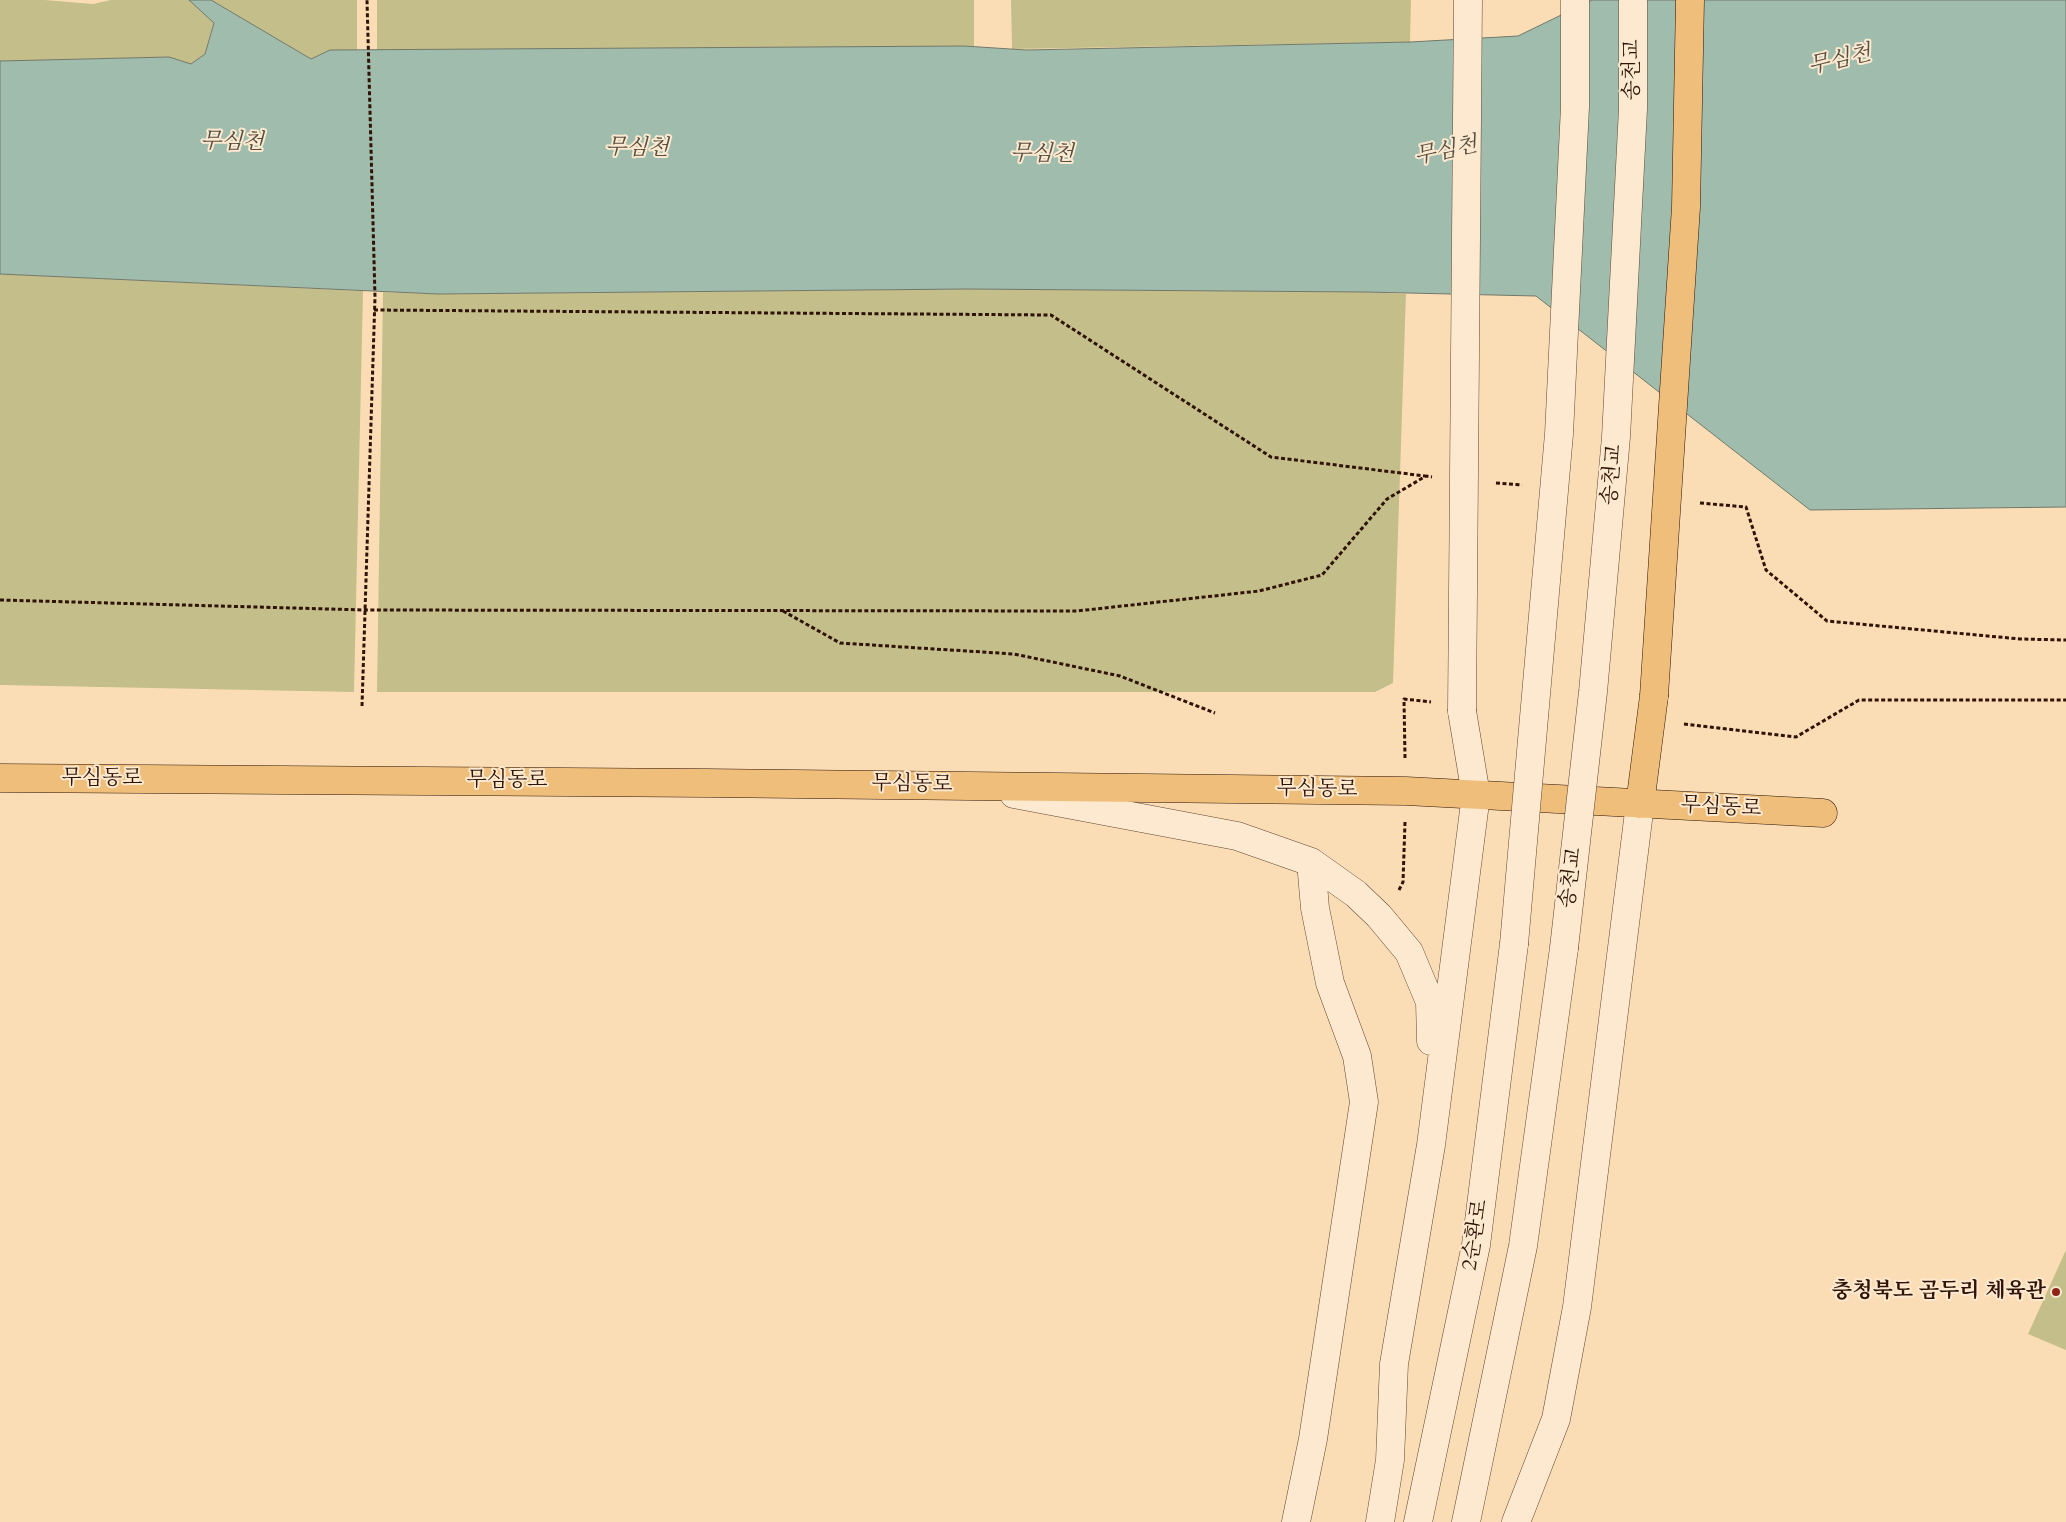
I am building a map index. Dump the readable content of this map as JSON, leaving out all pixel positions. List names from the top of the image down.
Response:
{
  "streets": {
    "main road": ["무심동로"],
    "street": ["송천교", "2순환로"]
  },
  "water": ["무심천"],
  "places": ["충청북도 곰두리 체육관"]
}
